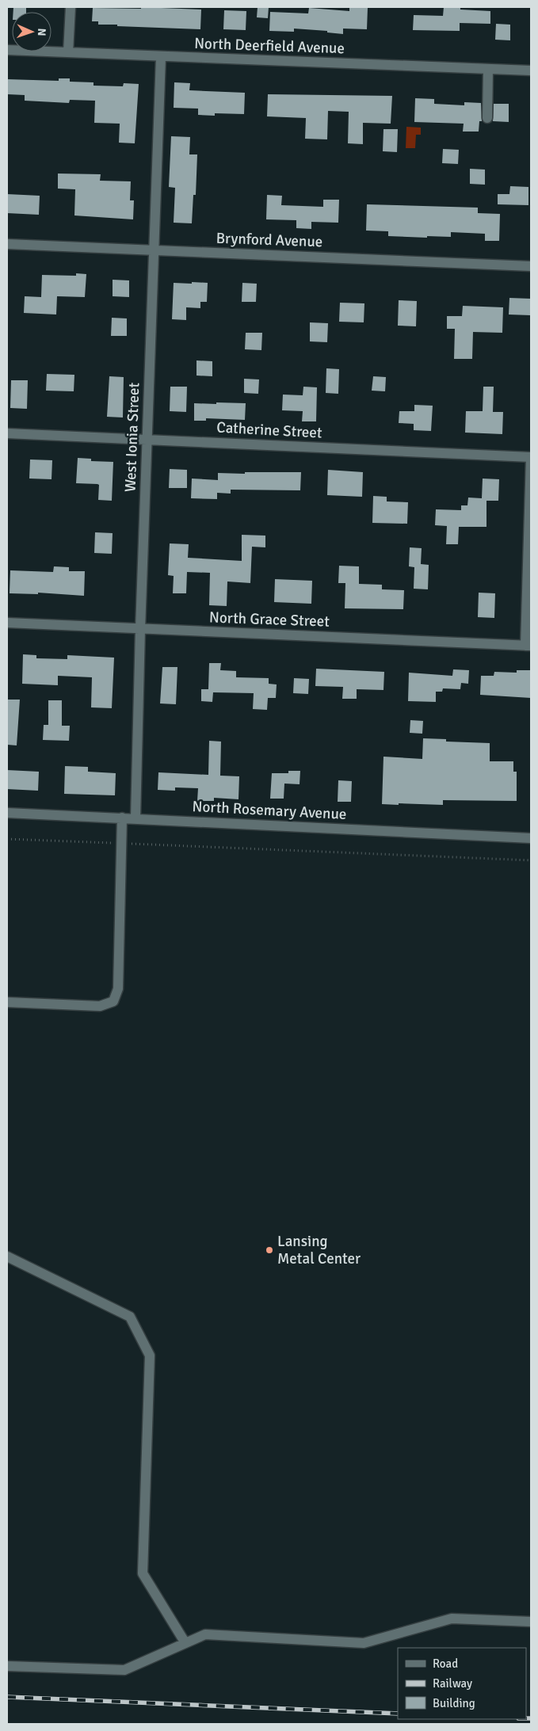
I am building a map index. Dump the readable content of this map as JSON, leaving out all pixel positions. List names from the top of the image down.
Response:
{
  "streets": {
    "street": [
      "North Deerfield Avenue",
      "Brynford Avenue",
      "Catherine Street",
      "West Ionia Street",
      "North Grace Street",
      "North Rosemary Avenue"
    ]
  },
  "crossings": [
    ["North Deerfield Avenue", "West Ionia Street"],
    ["Brynford Avenue", "West Ionia Street"],
    ["Catherine Street", "West Ionia Street"],
    ["West Ionia Street", "North Grace Street"],
    ["West Ionia Street", "North Rosemary Avenue"]
  ],
  "places": ["Lansing Metal Center"],
  "legend": ["Road", "Railway", "Building"],
  "north": "right"
}
